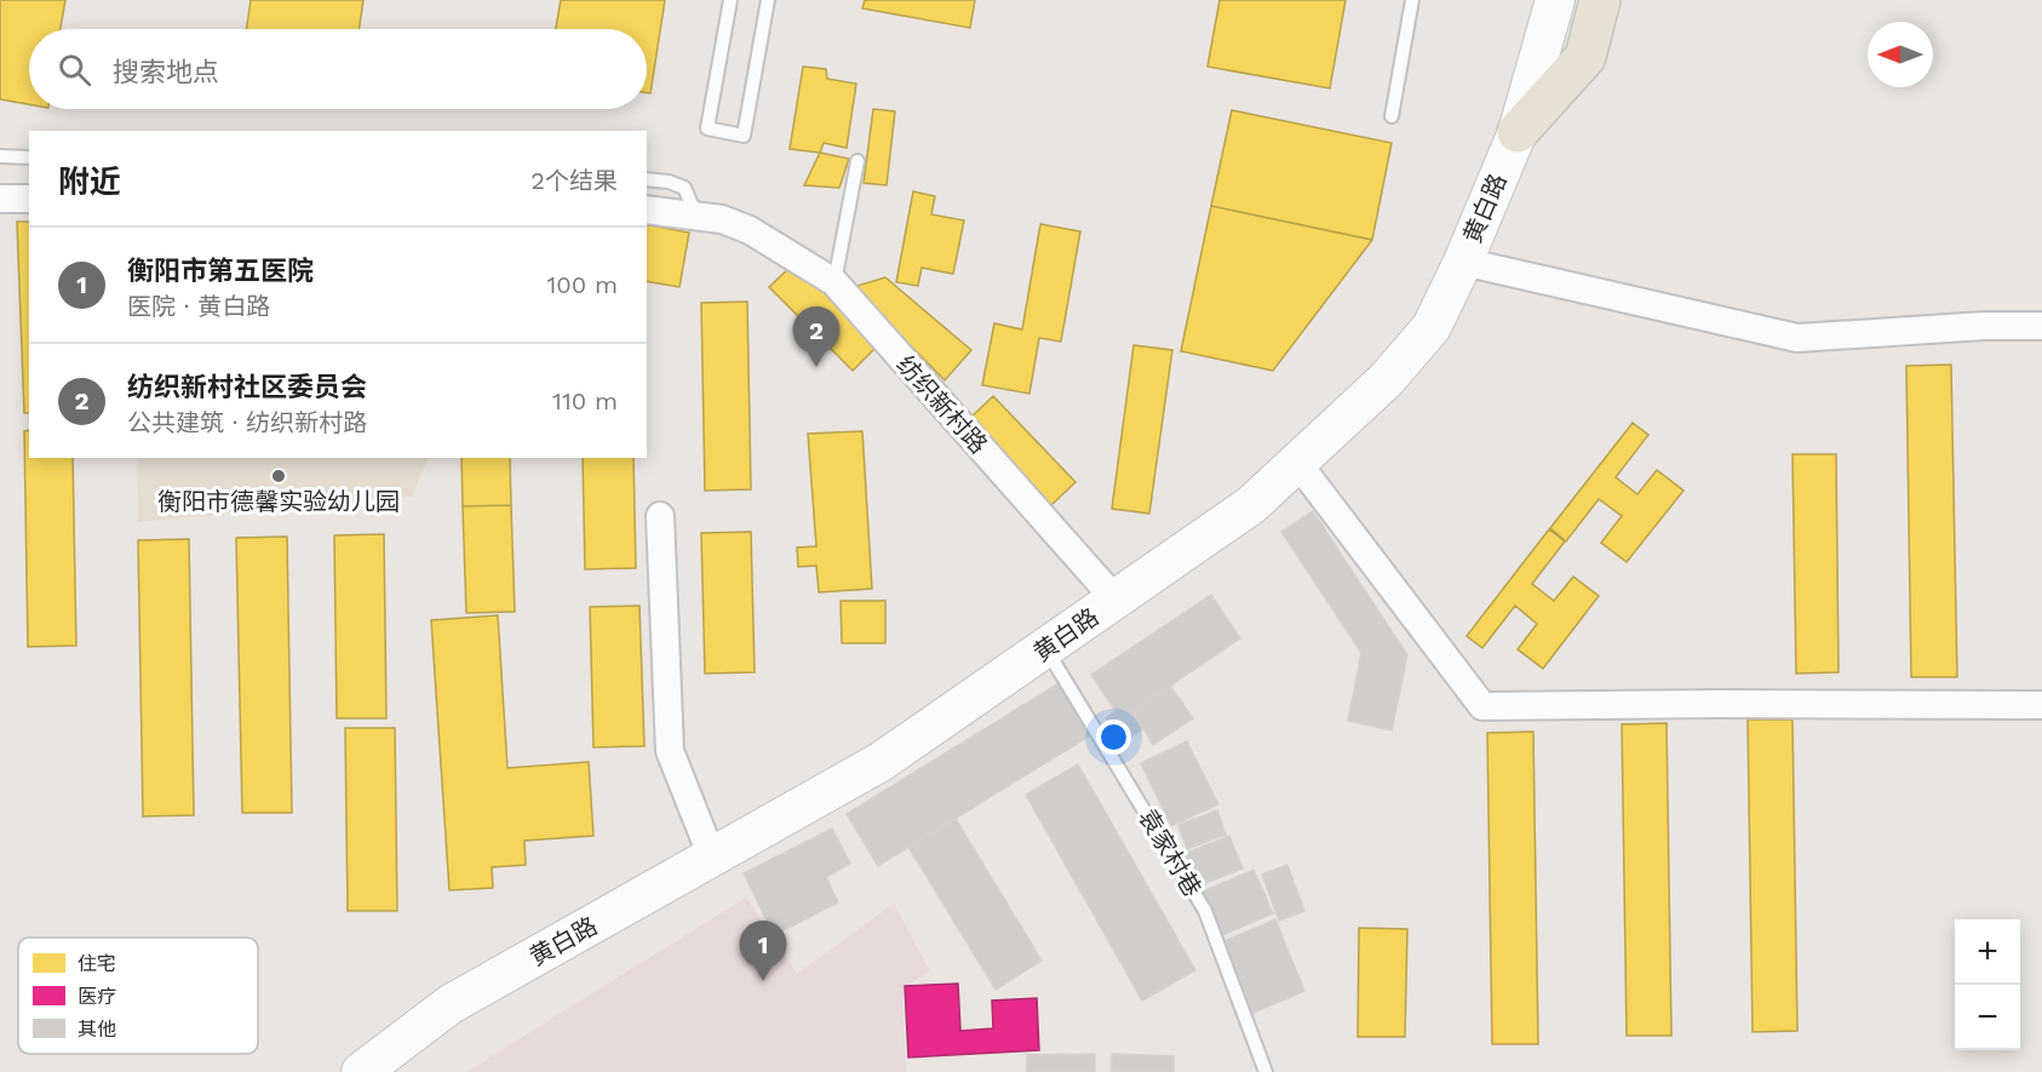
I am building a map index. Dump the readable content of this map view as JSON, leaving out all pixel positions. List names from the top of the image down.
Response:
{
  "streets": {
    "main road": ["黄白路"],
    "street": ["纺织新村路"],
    "lane": ["袁家村巷"]
  },
  "crossings": [
    ["黄白路", "纺织新村路"],
    ["黄白路", "袁家村巷"]
  ],
  "places": ["衡阳市德馨实验幼儿园"],
  "legend": ["住宅", "医疗", "其他"],
  "north": "left",
  "page": {
    "search": "搜索地点",
    "heading": ["附近", "2个结果"],
    "list": [
      {
        "mark": "1",
        "name": "衡阳市第五医院",
        "note": "医院 · 黄白路",
        "value": "100 m"
      },
      {
        "mark": "2",
        "name": "纺织新村社区委员会",
        "note": "公共建筑 · 纺织新村路",
        "value": "110 m"
      }
    ],
    "pins": ["2", "1"],
    "map_buttons": ["+", "−"]
  }
}
